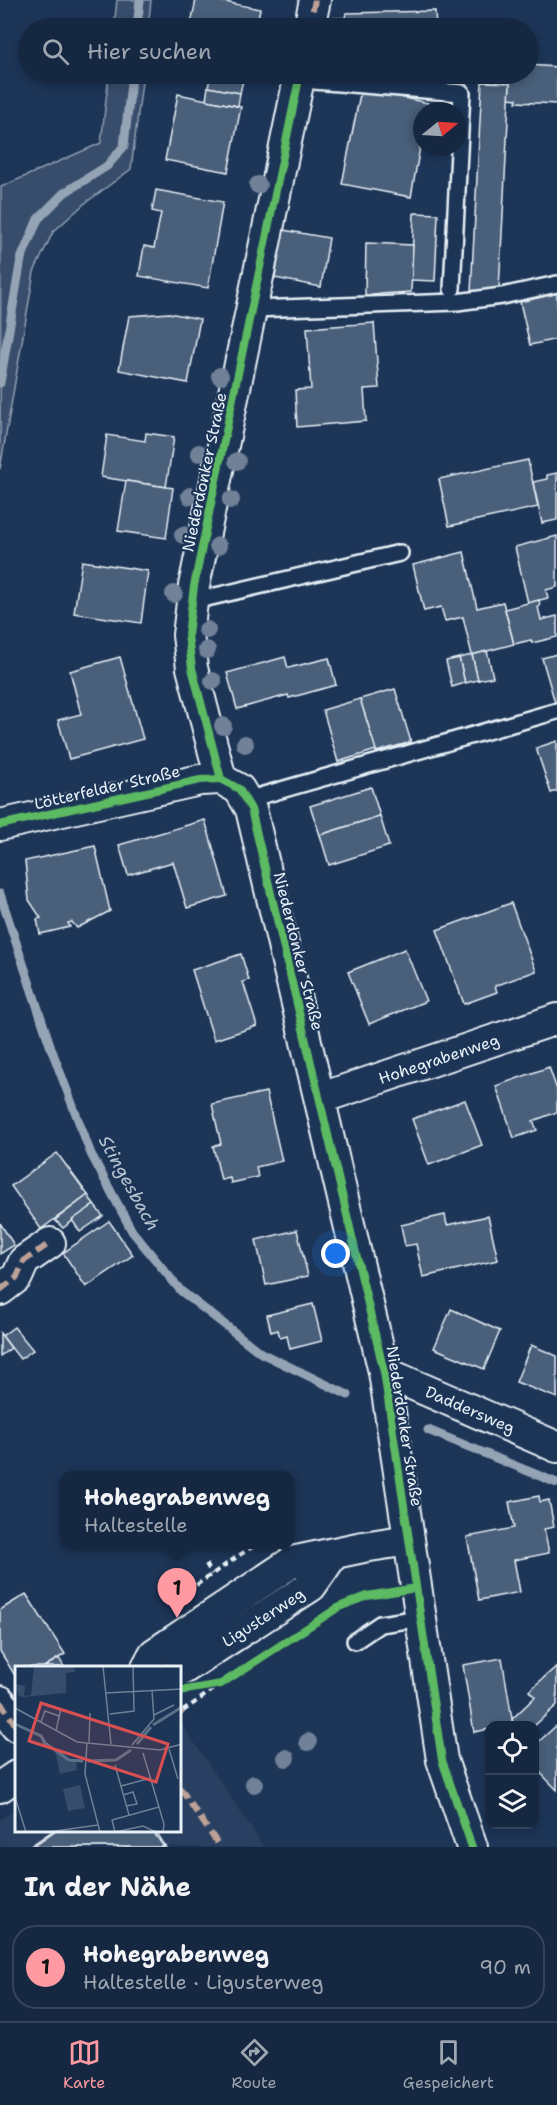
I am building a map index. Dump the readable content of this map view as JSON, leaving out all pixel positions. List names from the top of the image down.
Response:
{
  "streets": {
    "street": [
      "Niederdonker Straße",
      "Lötterfelder Straße",
      "Hohegrabenweg",
      "Daddersweg",
      "Ligusterweg"
    ]
  },
  "crossings": [
    ["Niederdonker Straße", "Lötterfelder Straße"],
    ["Niederdonker Straße", "Hohegrabenweg"],
    ["Niederdonker Straße", "Daddersweg"],
    ["Niederdonker Straße", "Ligusterweg"]
  ],
  "water": ["Stingesbach"],
  "north": "right",
  "page": {
    "search": "Hier suchen",
    "popup": ["Hohegrabenweg", "Haltestelle"],
    "pins": "1",
    "heading": "In der Nähe",
    "list": [
      {
        "mark": "1",
        "name": "Hohegrabenweg",
        "note": "Haltestelle · Ligusterweg",
        "value": "90 m"
      }
    ],
    "nav": ["Karte", "Route", "Gespeichert"]
  }
}
